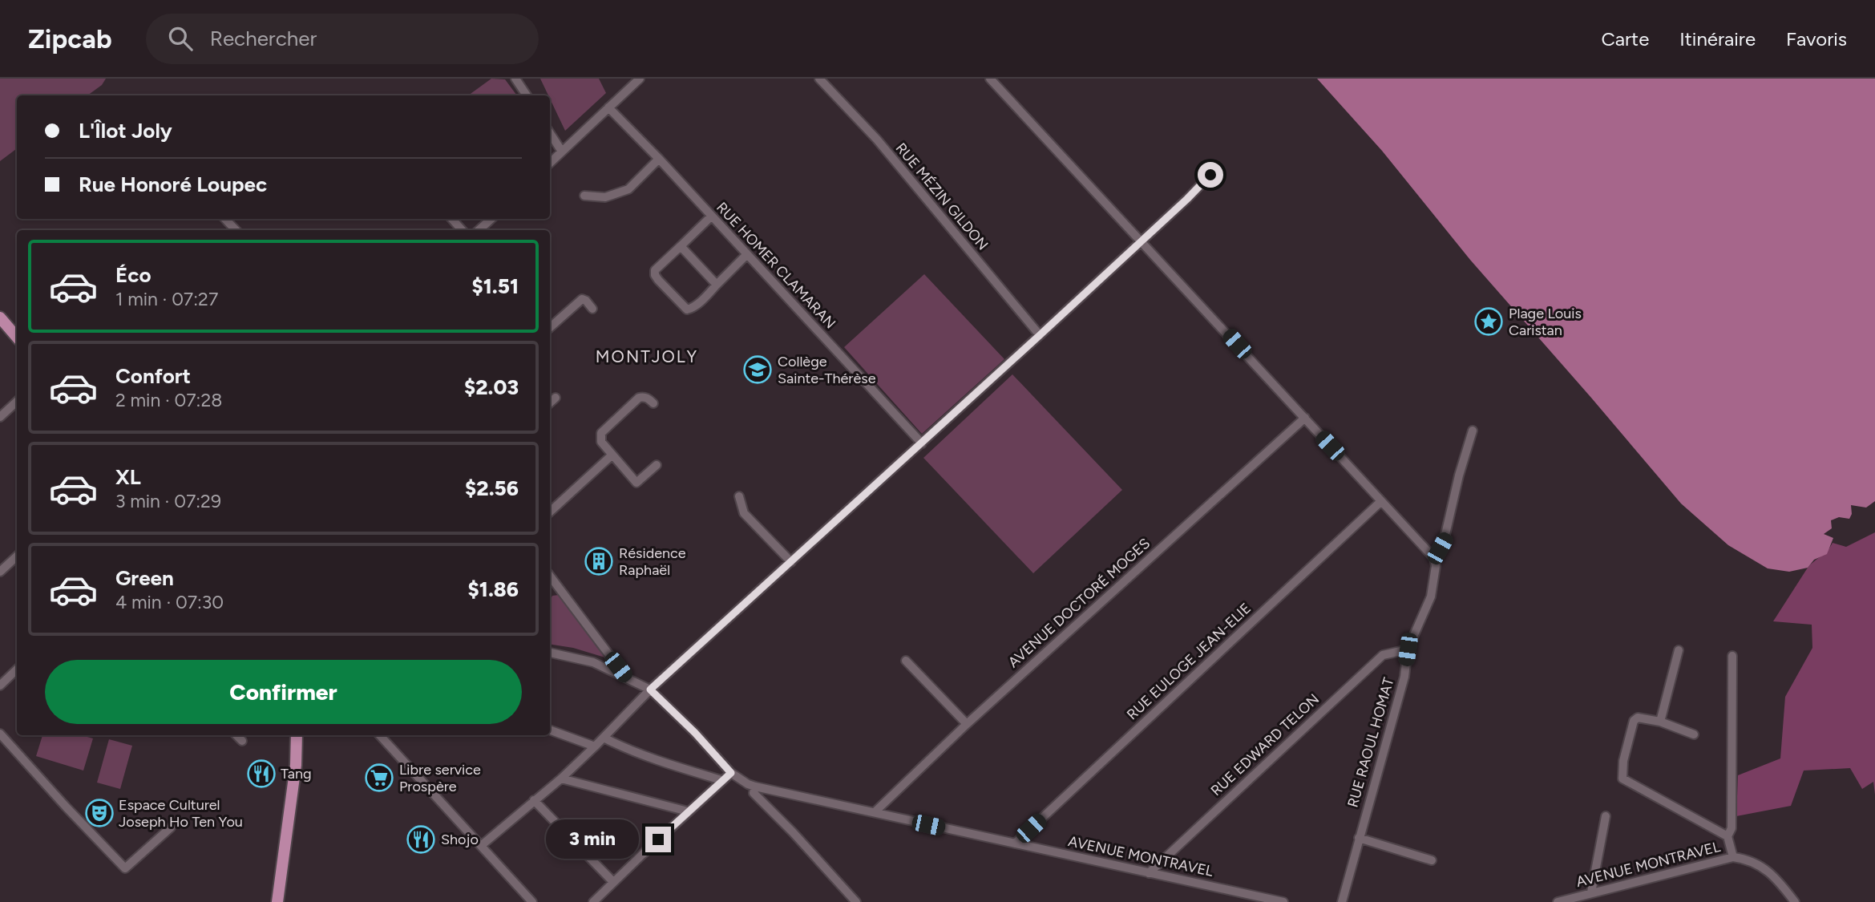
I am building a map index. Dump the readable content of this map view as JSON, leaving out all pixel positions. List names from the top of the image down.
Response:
{
  "streets": {
    "street": [
      "RUE MÉZIN GILDON",
      "RUE HOMER CLAMARAN",
      "AVENUE DOCTORÉ MOGES",
      "RUE EULOGE JEAN-ELIE",
      "RUE RAOUL HOMAT",
      "RUE EDWARD TELON",
      "AVENUE MONTRAVEL"
    ]
  },
  "crossings": [
    ["AVENUE DOCTORÉ MOGES", "AVENUE MONTRAVEL"],
    ["RUE EULOGE JEAN-ELIE", "AVENUE MONTRAVEL"],
    ["RUE RAOUL HOMAT", "RUE EDWARD TELON"],
    ["RUE EDWARD TELON", "AVENUE MONTRAVEL"]
  ],
  "districts": ["MONTJOLY"],
  "places": {
    "place": ["Plage Louis Caristan"],
    "school or university": ["Collège Sainte-Thérèse"],
    "building": ["Résidence Raphaël"],
    "restaurant": ["Tang", "Shojo"],
    "supermarket": ["Libre service Prospère"],
    "theatre": ["Espace Culturel Joseph Ho Ten You"]
  },
  "page": {
    "header": "Zipcab",
    "search": "Rechercher",
    "nav": ["Carte", "Itinéraire", "Favoris"],
    "banner": ["L'Îlot Joly", "Rue Honoré Loupec"],
    "list": [
      {
        "name": "Éco",
        "note": "1 min · 07:27",
        "value": "$1.51"
      },
      {
        "name": "Confort",
        "note": "2 min · 07:28",
        "value": "$2.03"
      },
      {
        "name": "XL",
        "note": "3 min · 07:29",
        "value": "$2.56"
      },
      {
        "name": "Green",
        "note": "4 min · 07:30",
        "value": "$1.86"
      }
    ],
    "buttons": "Confirmer",
    "bubble": "3 min"
  }
}
